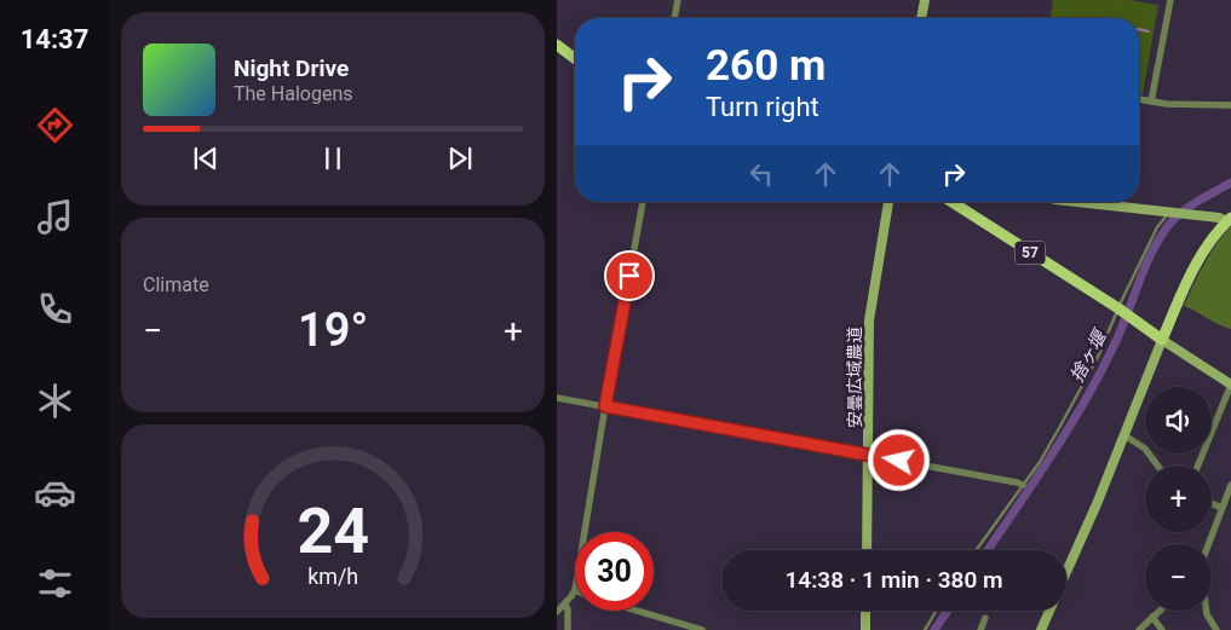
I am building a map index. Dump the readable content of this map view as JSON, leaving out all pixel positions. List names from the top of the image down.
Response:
{
  "streets": {
    "main road": ["57"],
    "street": ["安曇広域農道"]
  },
  "water": ["捨ヶ堰"],
  "page": {
    "tabs": "14:37",
    "turn": ["260 m", "Turn right"],
    "song": ["Night Drive", "The Halogens"],
    "tile": "Climate",
    "heat": ["−", "19°", "+"],
    "map_buttons": ["+", "−"],
    "limit": "30",
    "trip": "14:38 · 1 min · 380 m",
    "gauge": ["24", "km/h"]
  }
}
